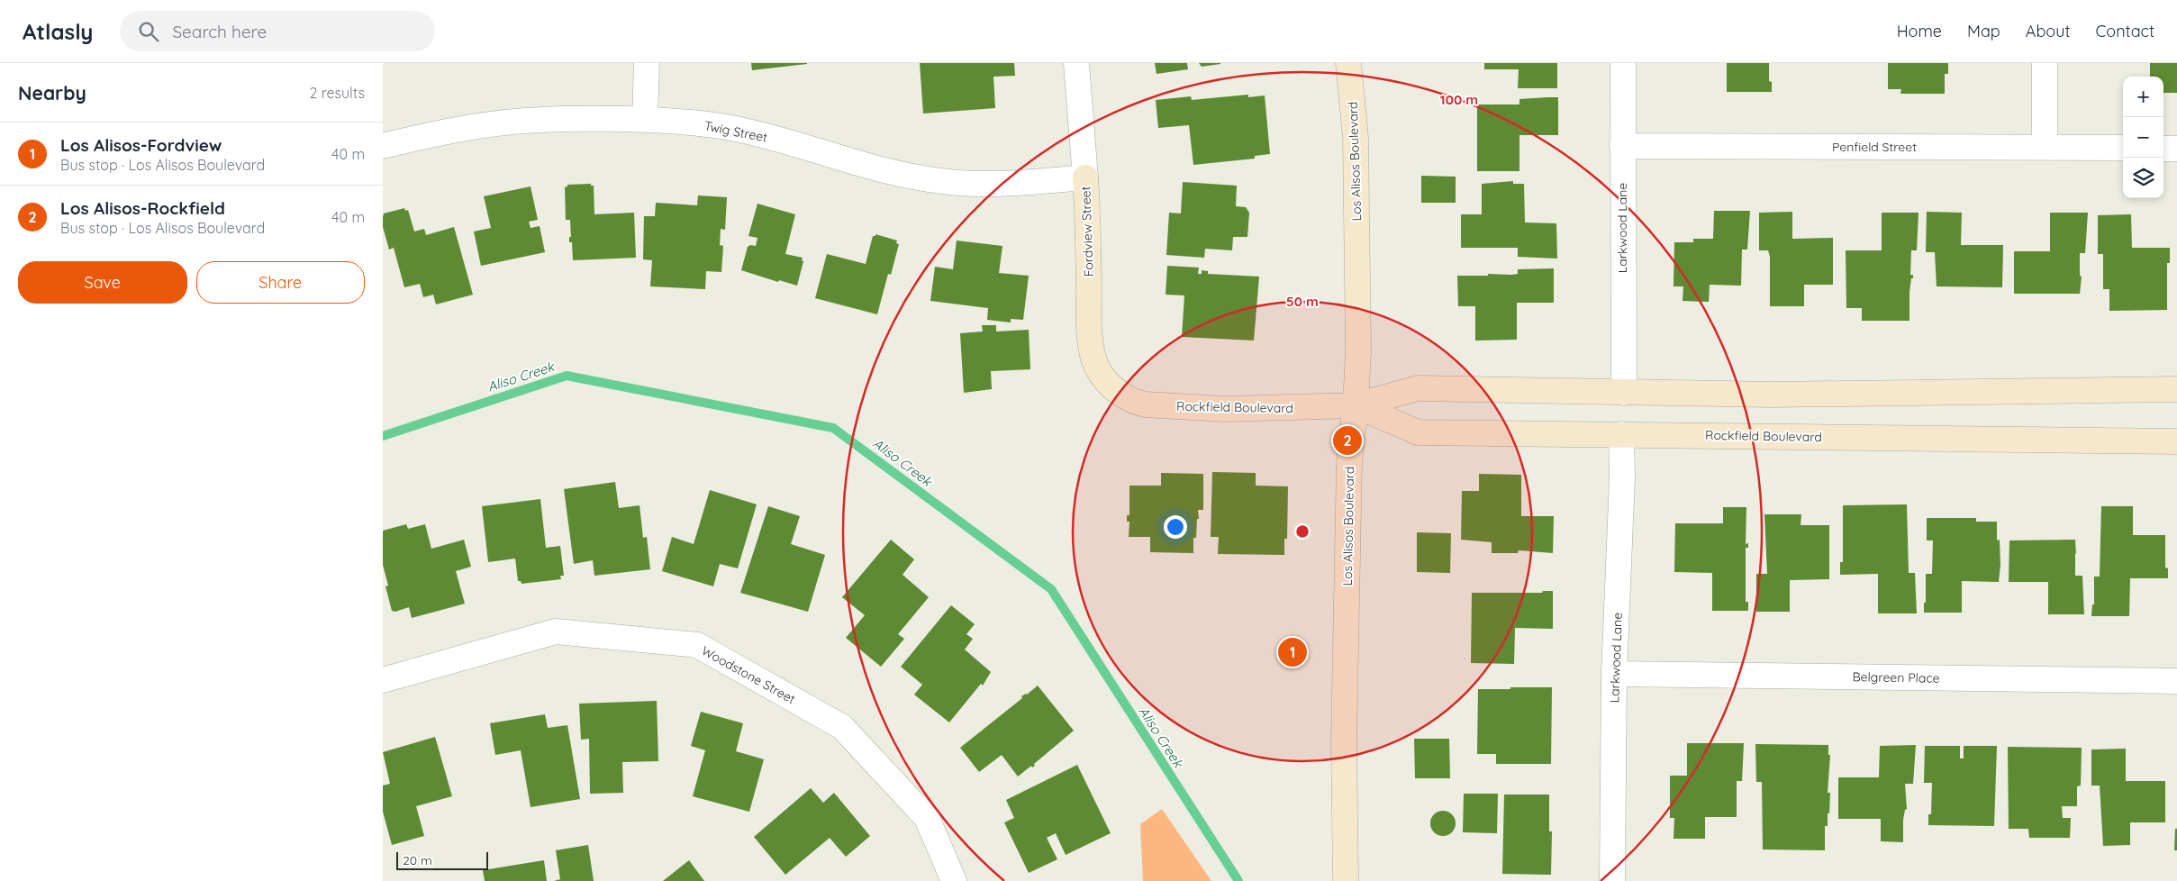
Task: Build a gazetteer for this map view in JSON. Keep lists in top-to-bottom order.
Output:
{
  "streets": {
    "main road": ["Los Alisos Boulevard", "Fordview Street", "Rockfield Boulevard"],
    "street": [
      "Twig Street",
      "Penfield Street",
      "Larkwood Lane",
      "Woodstone Street",
      "Belgreen Place"
    ]
  },
  "crossings": [
    ["Twig Street", "Fordview Street"],
    ["Penfield Street", "Larkwood Lane"],
    ["Los Alisos Boulevard", "Rockfield Boulevard"],
    ["Larkwood Lane", "Rockfield Boulevard"],
    ["Larkwood Lane", "Belgreen Place"],
    ["Fordview Street", "Rockfield Boulevard"]
  ],
  "water": ["Aliso Creek"],
  "scale_bar": "20 m",
  "page": {
    "header": "Atlasly",
    "search": "Search here",
    "nav": [
      "Home",
      "Map",
      "About",
      "Contact"
    ],
    "heading": ["Nearby", "2 results"],
    "map_buttons": ["+", "−"],
    "list": [
      {
        "mark": "1",
        "name": "Los Alisos-Fordview",
        "note": "Bus stop · Los Alisos Boulevard",
        "value": "40 m"
      },
      {
        "mark": "2",
        "name": "Los Alisos-Rockfield",
        "note": "Bus stop · Los Alisos Boulevard",
        "value": "40 m"
      }
    ],
    "buttons": ["Save", "Share"],
    "pins": ["2", "1"],
    "scale": "20 m"
  },
  "rings": ["100 m", "50 m"]
}
